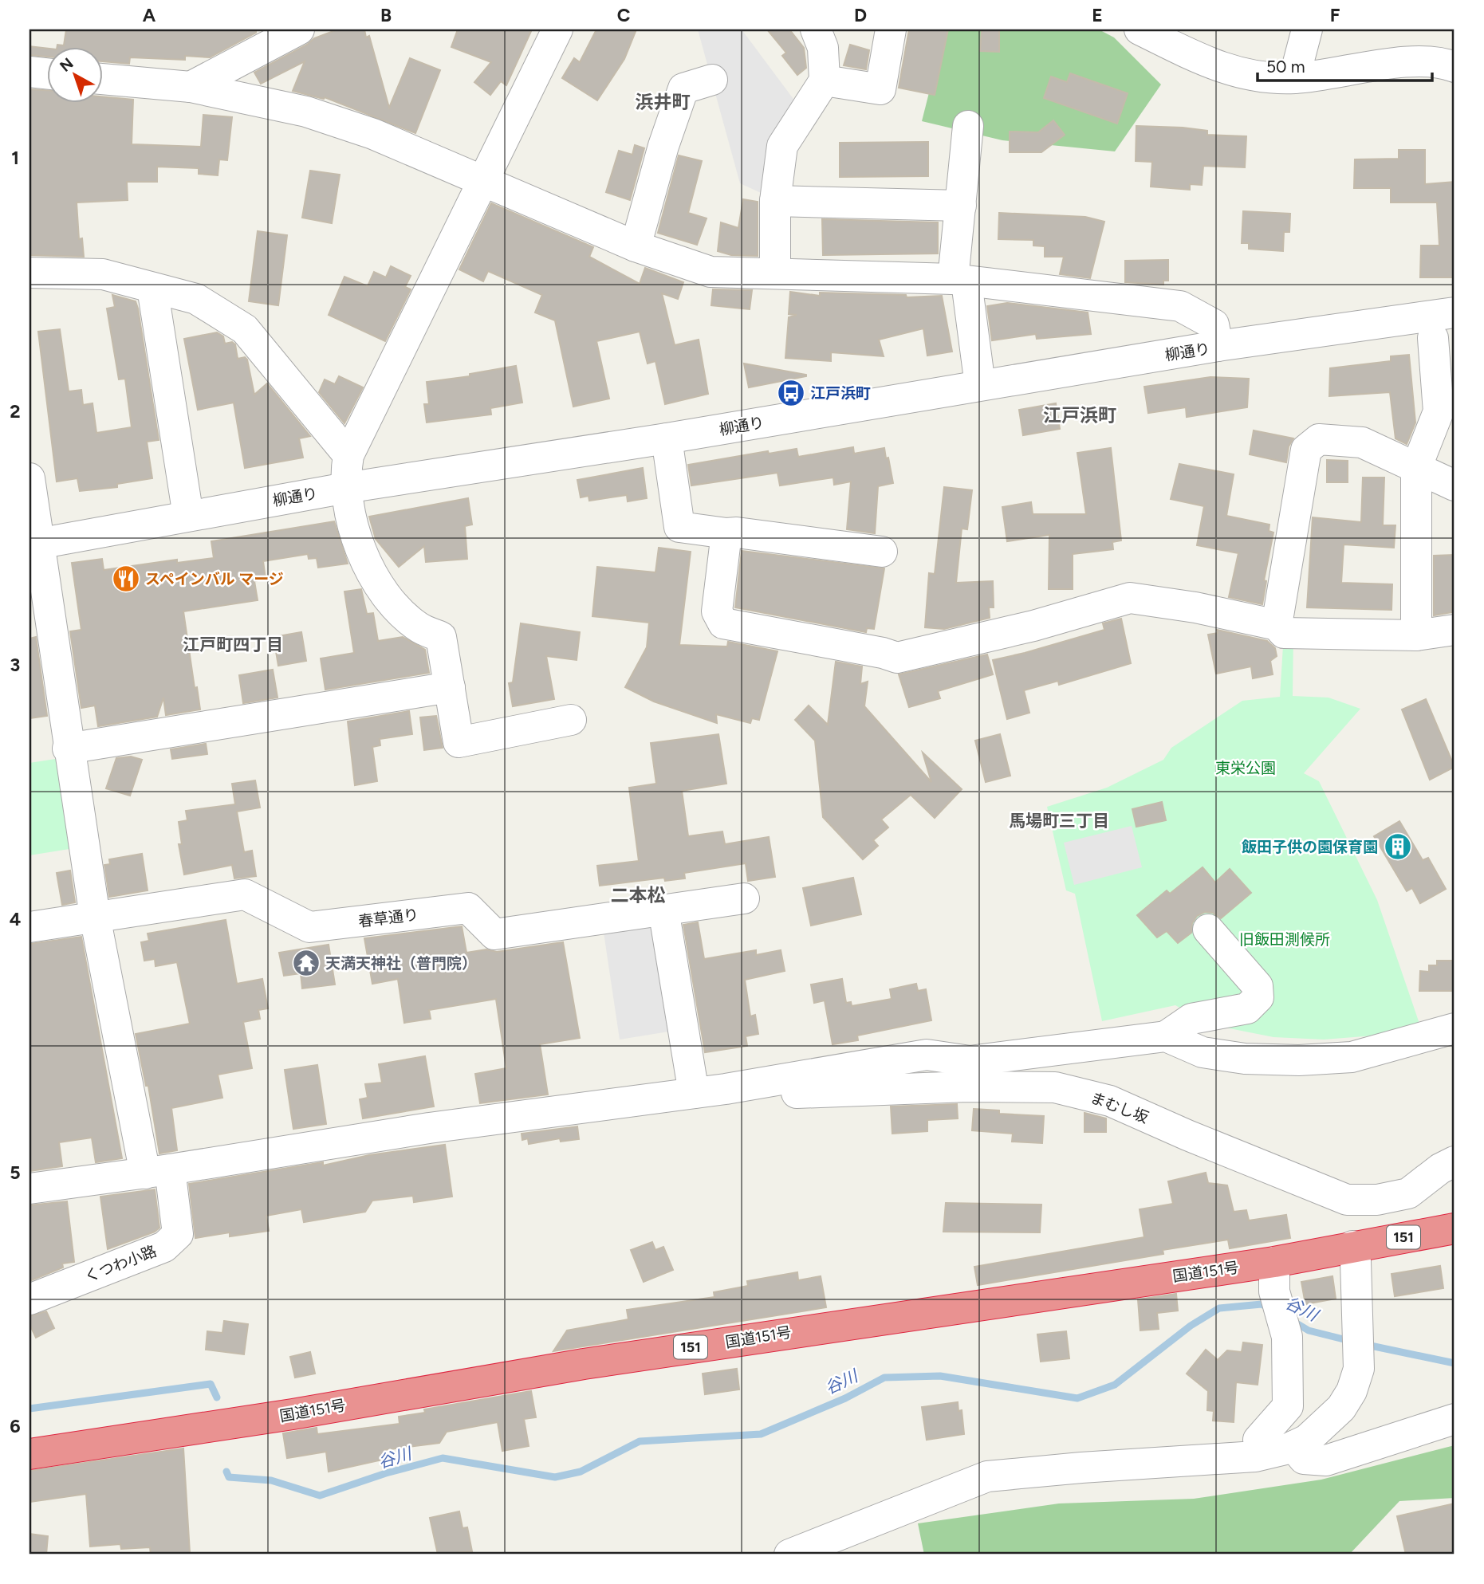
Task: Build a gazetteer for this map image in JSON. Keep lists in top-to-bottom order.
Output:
{
  "streets": {
    "highway": ["151", "国道151号"],
    "street": [
      "柳通り",
      "春草通り",
      "まむし坂",
      "くつわ小路"
    ]
  },
  "districts": [
    "浜井町",
    "江戸浜町",
    "江戸町四丁目",
    "馬場町三丁目",
    "二本松"
  ],
  "water": ["谷川"],
  "parks": ["東栄公園", "旧飯田測候所"],
  "places": {
    "bus stop": ["江戸浜町"],
    "restaurant": ["スペインバル マージ"],
    "building": ["飯田子供の園保育園"],
    "temple": ["天満天神社（普門院）"]
  },
  "scale_bar": "50 m",
  "north": "top left",
  "grid": {
    "columns": [
      "A",
      "B",
      "C",
      "D",
      "E",
      "F"
    ],
    "rows": [
      "1",
      "2",
      "3",
      "4",
      "5",
      "6"
    ]
  }
}
